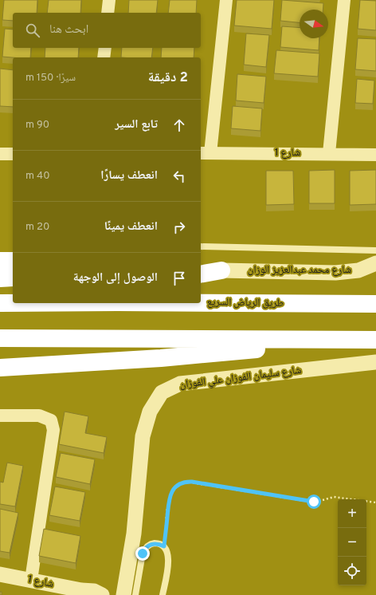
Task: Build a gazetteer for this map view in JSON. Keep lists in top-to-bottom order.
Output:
{
  "streets": {
    "highway": ["طريق الرياض السريع"],
    "street": ["شارع 1", "شارع محمد عبدالعزيز الوزان", "شارع سليمان الفوزان علي الفوزان"]
  },
  "north": "right",
  "page": {
    "search": "ابحث هنا",
    "heading": ["2 دقيقة", "سيرًا · 150 m"],
    "list": [
      ["تابع السير", "90 m"],
      ["انعطف يسارًا", "40 m"],
      ["انعطف يمينًا", "20 m"],
      "الوصول إلى الوجهة"
    ],
    "map_buttons": ["+", "−"]
  }
}
